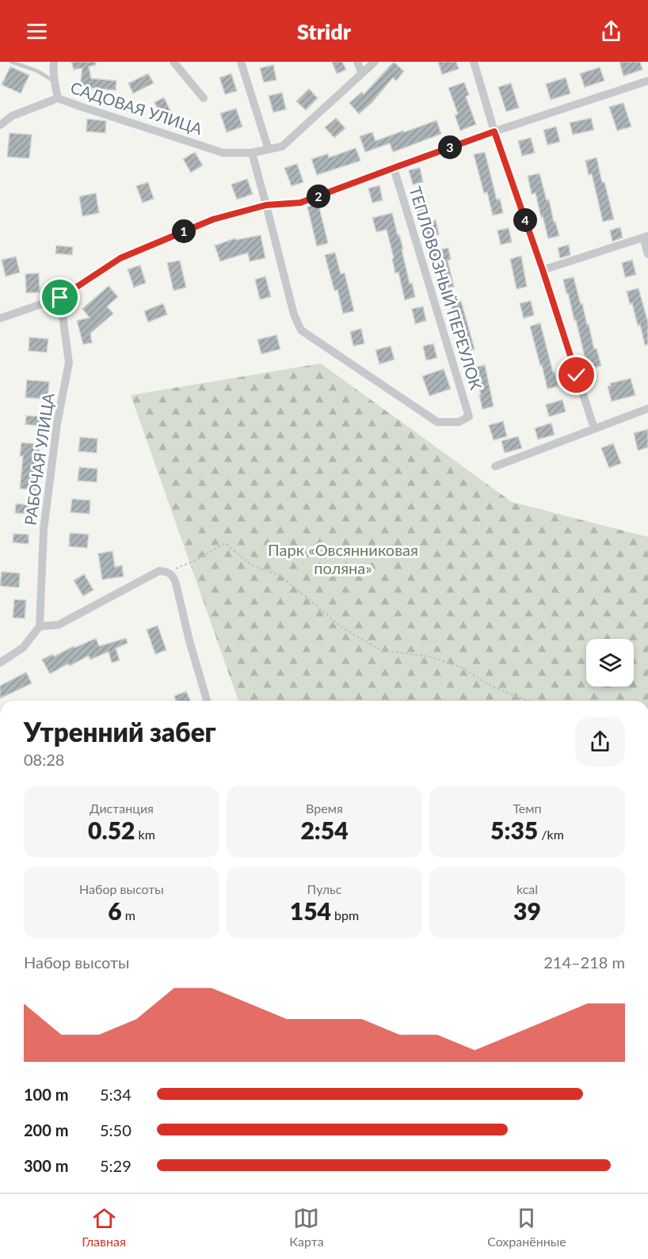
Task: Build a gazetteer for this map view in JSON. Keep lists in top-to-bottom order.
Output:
{
  "streets": {
    "street": ["САДОВАЯ УЛИЦА", "ТЕПЛОВОЗНЫЙ ПЕРЕУЛОК", "РАБОЧАЯ УЛИЦА"]
  },
  "parks": ["Парк «Овсянниковая поляна»"],
  "page": {
    "header": "Stridr",
    "pins": [
      "3",
      "2",
      "4",
      "1"
    ],
    "heading": ["Утренний забег", "08:28"],
    "stats": [
      ["Дистанция", "0.52 km"],
      ["Время", "2:54"],
      ["Темп", "5:35 /km"],
      ["Набор высоты", "6 m"],
      ["Пульс", "154 bpm"],
      ["kcal", "39"]
    ],
    "chart": ["Набор высоты", "214–218 m"],
    "list": [
      {
        "name": "100 m",
        "note": "5:34"
      },
      {
        "name": "200 m",
        "note": "5:50"
      },
      {
        "name": "300 m",
        "note": "5:29"
      }
    ],
    "tabs": ["Главная", "Карта", "Сохранённые"]
  }
}
